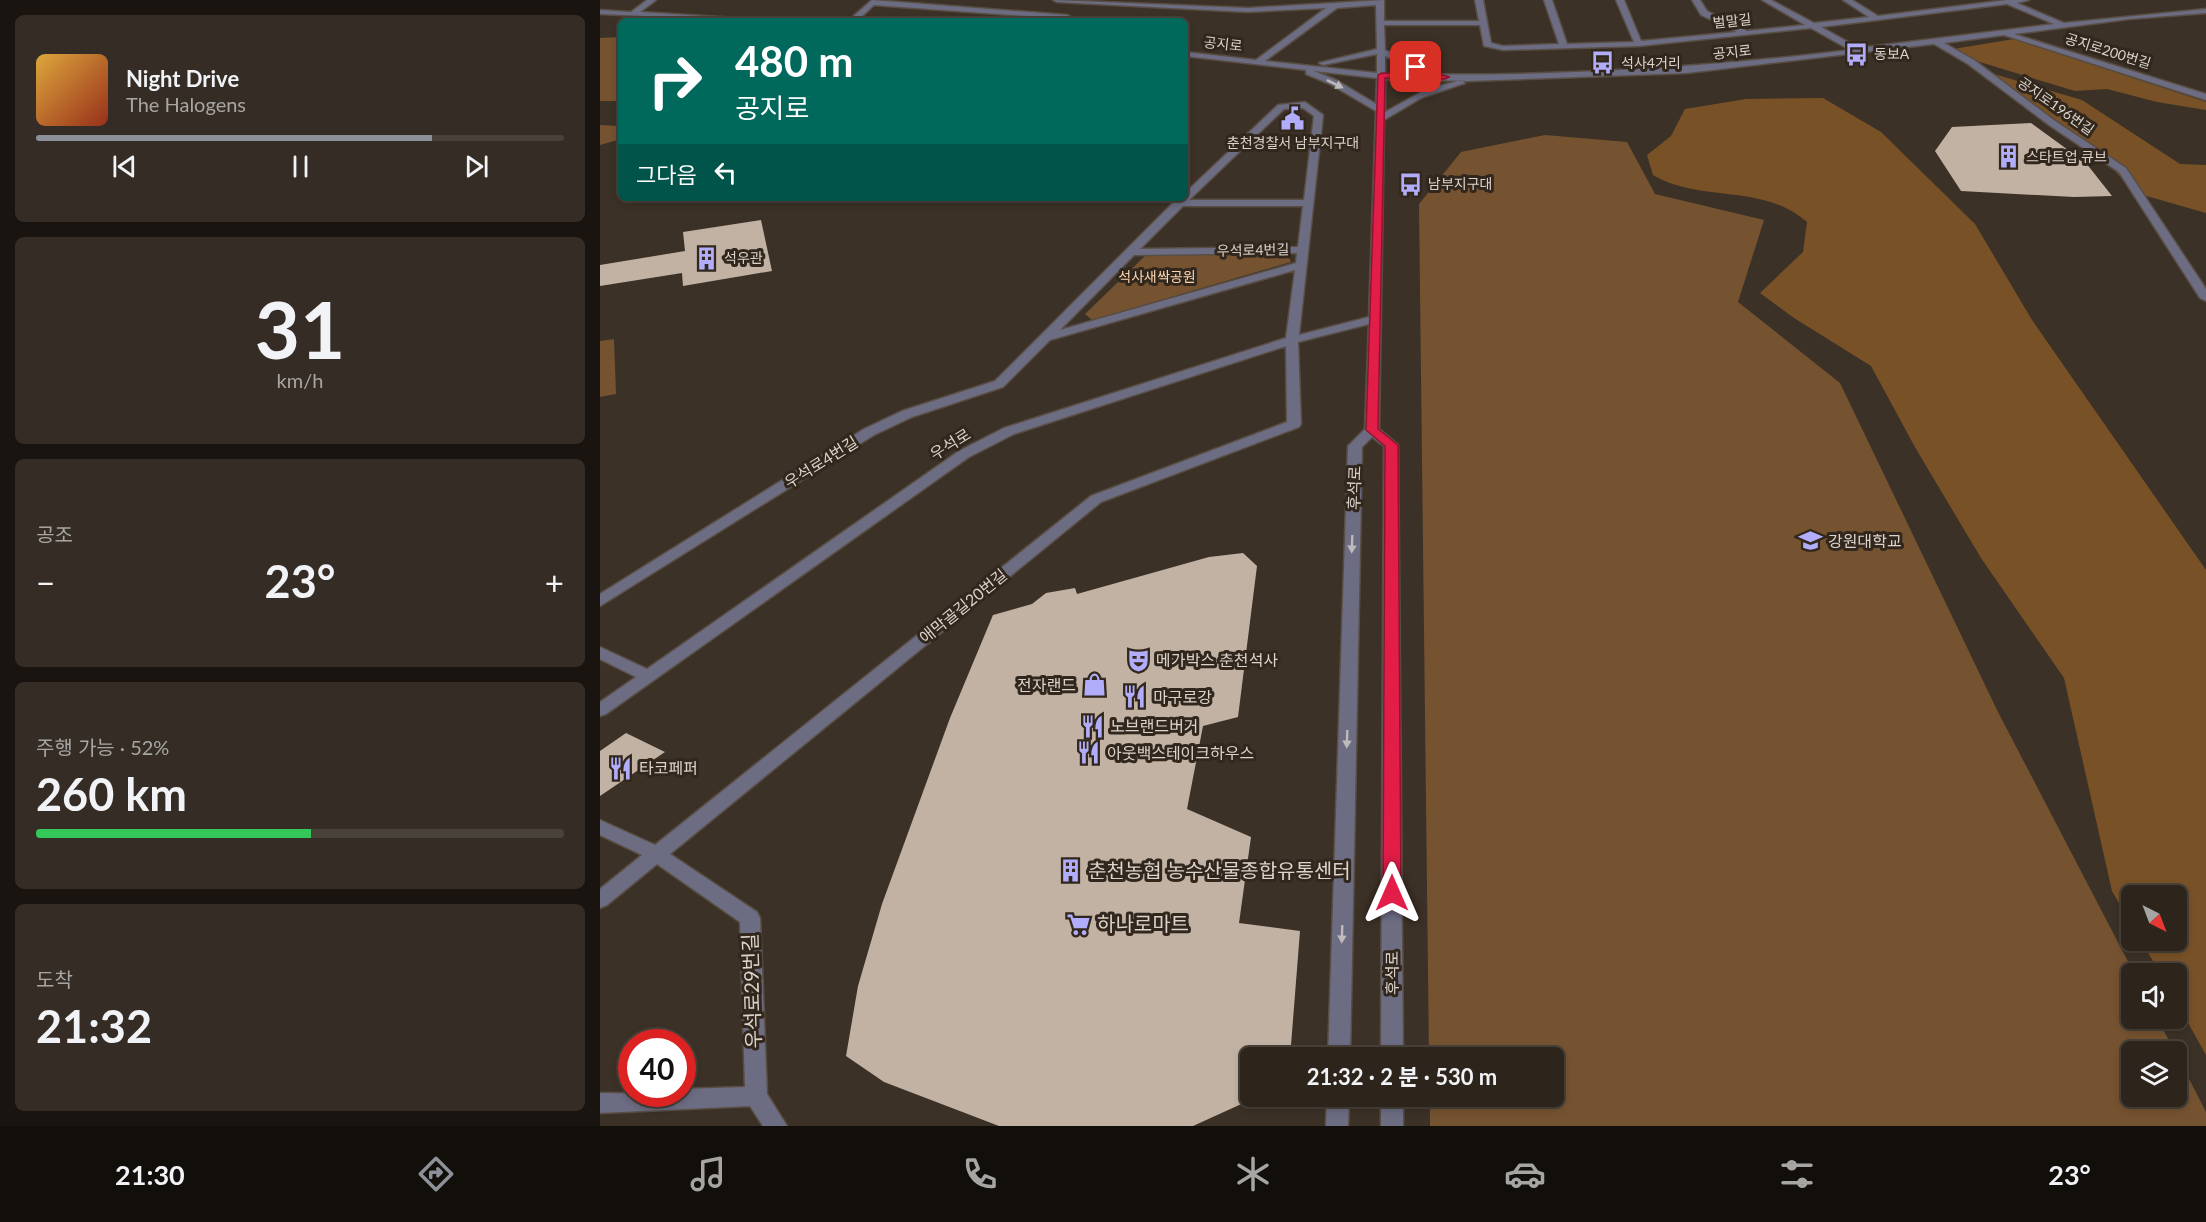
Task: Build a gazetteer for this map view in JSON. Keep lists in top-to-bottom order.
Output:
{
  "streets": {
    "street": [
      "벌말길",
      "공지로",
      "공지로200번길",
      "공지로196번길",
      "우석로4번길",
      "우석로",
      "후석로",
      "애막골길20번길",
      "우석로29번길"
    ]
  },
  "crossings": [
    ["공지로", "공지로200번길"],
    ["공지로", "공지로196번길"],
    ["우석로4번길", "우석로"],
    ["우석로4번길", "애막골길20번길"],
    ["우석로", "애막골길20번길"],
    ["애막골길20번길", "우석로29번길"]
  ],
  "parks": ["석사새싹공원"],
  "places": {
    "bus stop": ["동보A", "석사4거리", "남부지구대"],
    "public building": ["춘천경찰서 남부지구대"],
    "building": ["스타트업 큐브", "석우관", "춘천농협 농수산물종합유통센터"],
    "school or university": ["강원대학교"],
    "theatre": ["메가박스 춘천석사"],
    "shop": ["전자랜드"],
    "restaurant": [
      "마구로강",
      "노브랜드버거",
      "아웃백스테이크하우스",
      "타코페퍼"
    ],
    "supermarket": ["하나로마트"]
  },
  "north": "bottom right",
  "page": {
    "turn": ["480 m", "공지로"],
    "song": ["Night Drive", "The Halogens"],
    "then": "그다음",
    "tile": [
      ["31", "km/h"],
      "공조",
      ["주행 가능 · 52%", "260 km"],
      ["도착", "21:32"]
    ],
    "heat": ["−", "23°", "+"],
    "limit": "40",
    "trip": "21:32 · 2 분 · 530 m",
    "tabs": ["21:30", "23°"]
  }
}
